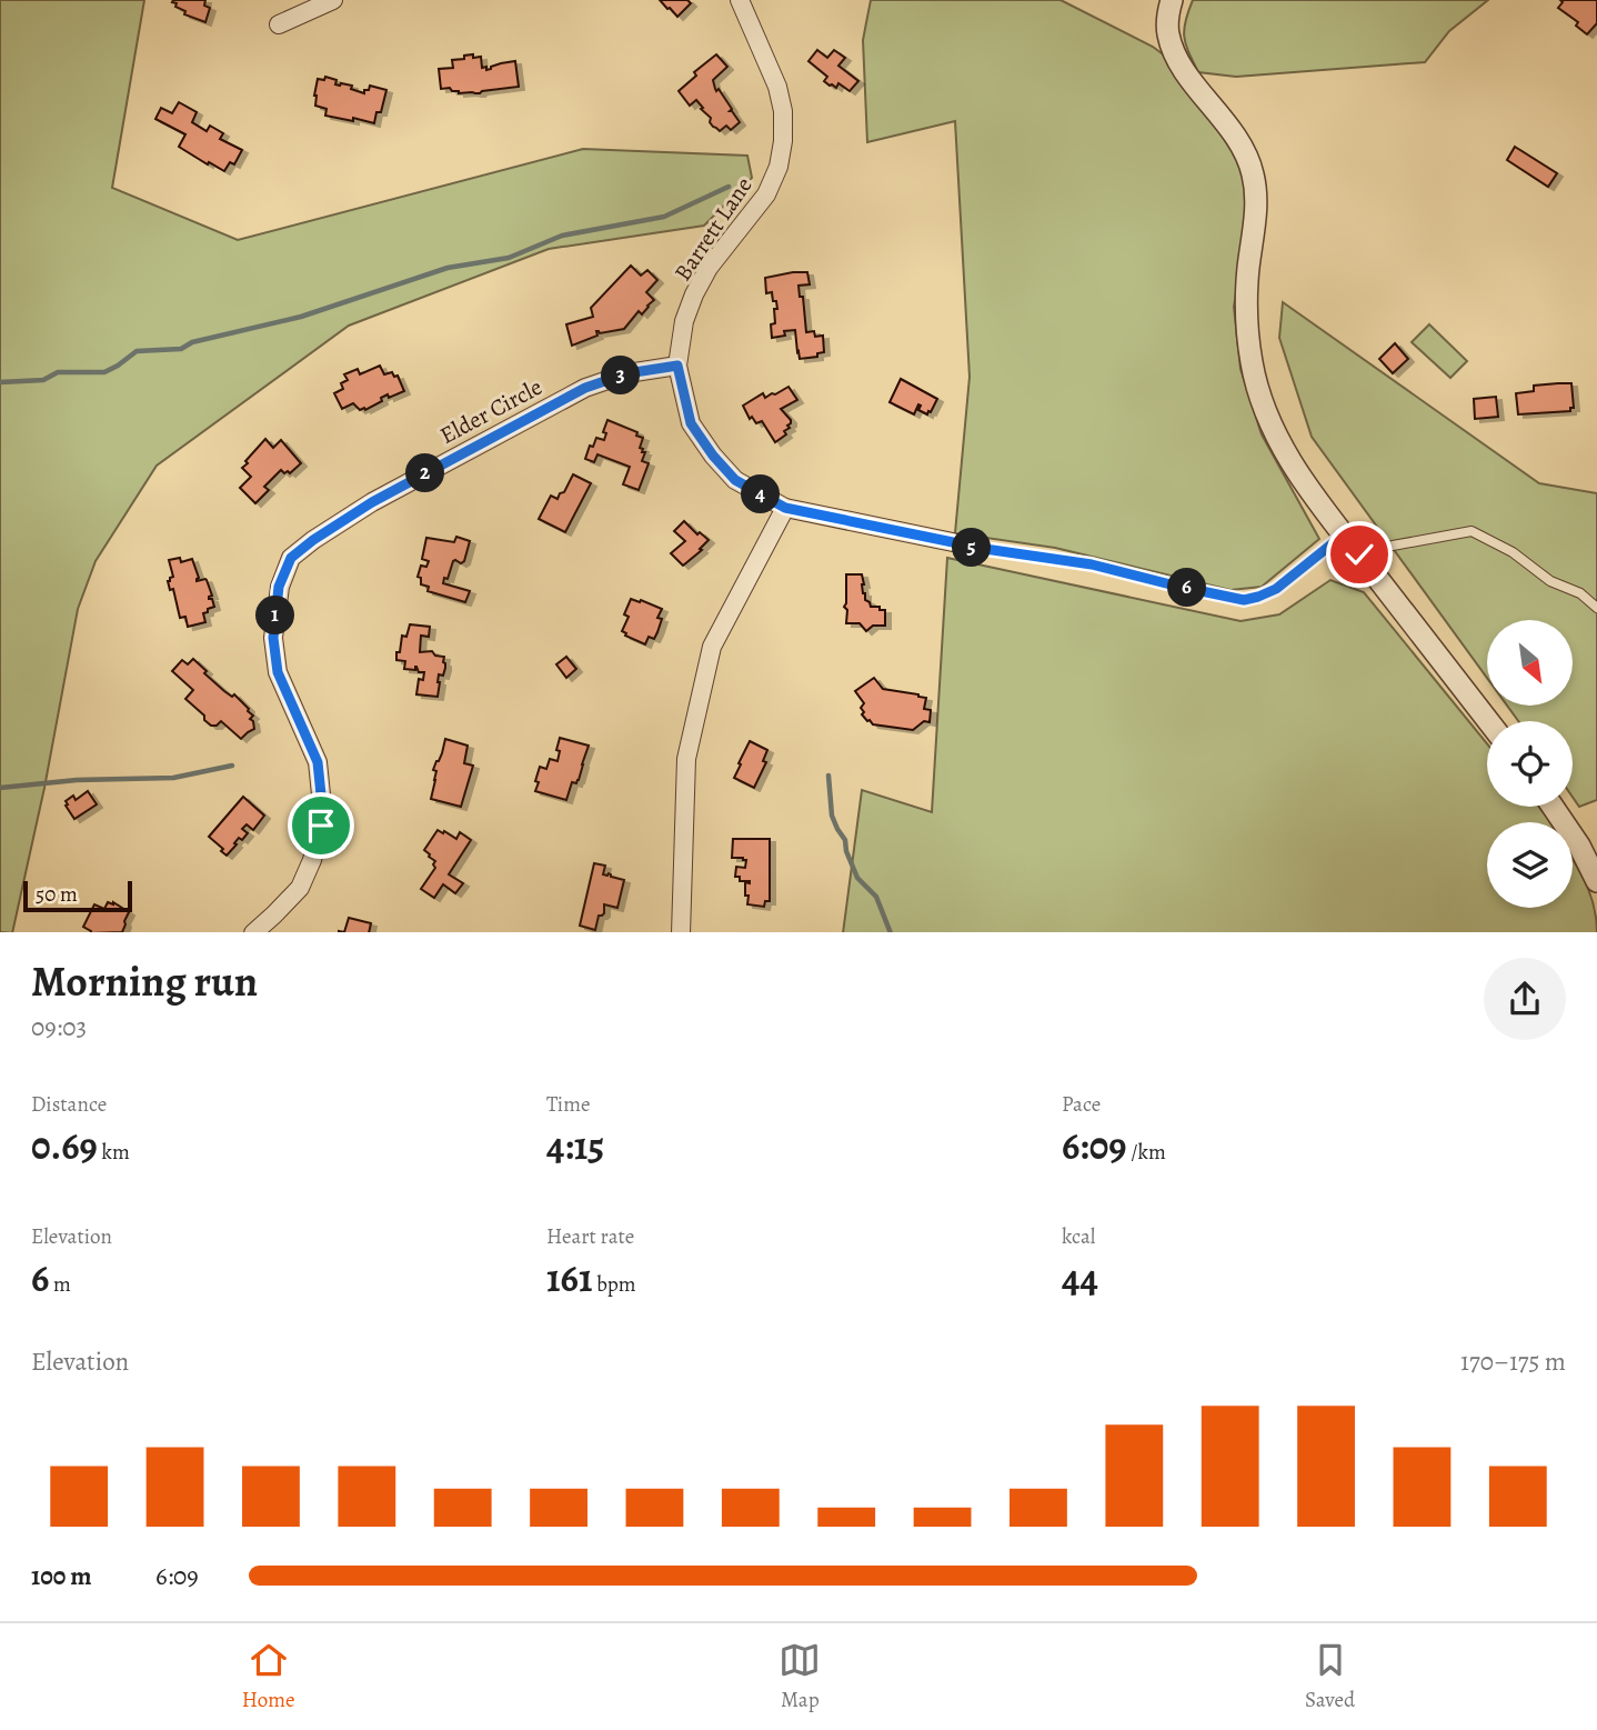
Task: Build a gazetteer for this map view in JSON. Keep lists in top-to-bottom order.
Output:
{
  "streets": {
    "street": ["Barrett Lane", "Elder Circle"]
  },
  "crossings": [
    ["Barrett Lane", "Elder Circle"]
  ],
  "scale_bar": "50 m",
  "north": "bottom right",
  "page": {
    "pins": [
      "3",
      "2",
      "4",
      "5",
      "6",
      "1"
    ],
    "scale": "50 m",
    "heading": ["Morning run", "09:03"],
    "stats": [
      ["Distance", "0.69 km"],
      ["Time", "4:15"],
      ["Pace", "6:09 /km"],
      ["Elevation", "6 m"],
      ["Heart rate", "161 bpm"],
      ["kcal", "44"]
    ],
    "chart": ["Elevation", "170–175 m"],
    "list": [
      {
        "name": "100 m",
        "note": "6:09"
      }
    ],
    "tabs": ["Home", "Map", "Saved"]
  }
}
